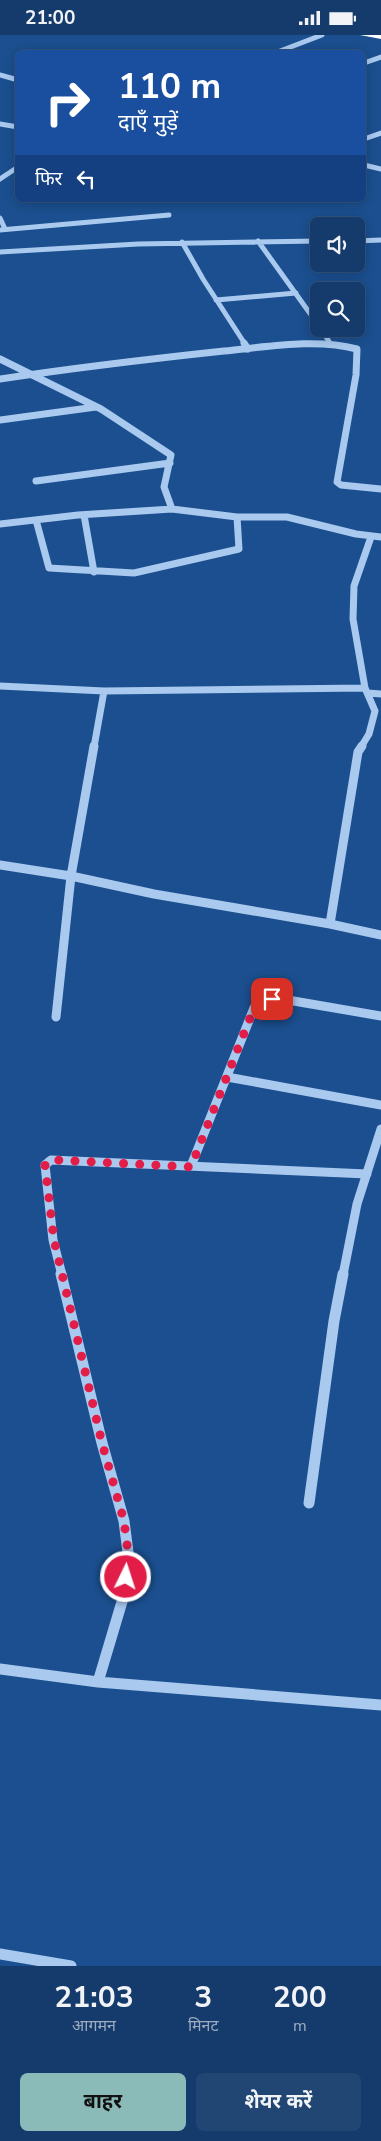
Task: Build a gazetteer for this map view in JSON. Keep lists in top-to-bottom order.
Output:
{
  "page": {
    "status": "21:00",
    "turn": ["110 m", "दाएँ मुड़ें"],
    "then": "फिर",
    "eta": [
      "21:03",
      "आगमन",
      "3",
      "मिनट",
      "200",
      "m"
    ],
    "buttons": ["बाहर", "शेयर करें"]
  }
}
